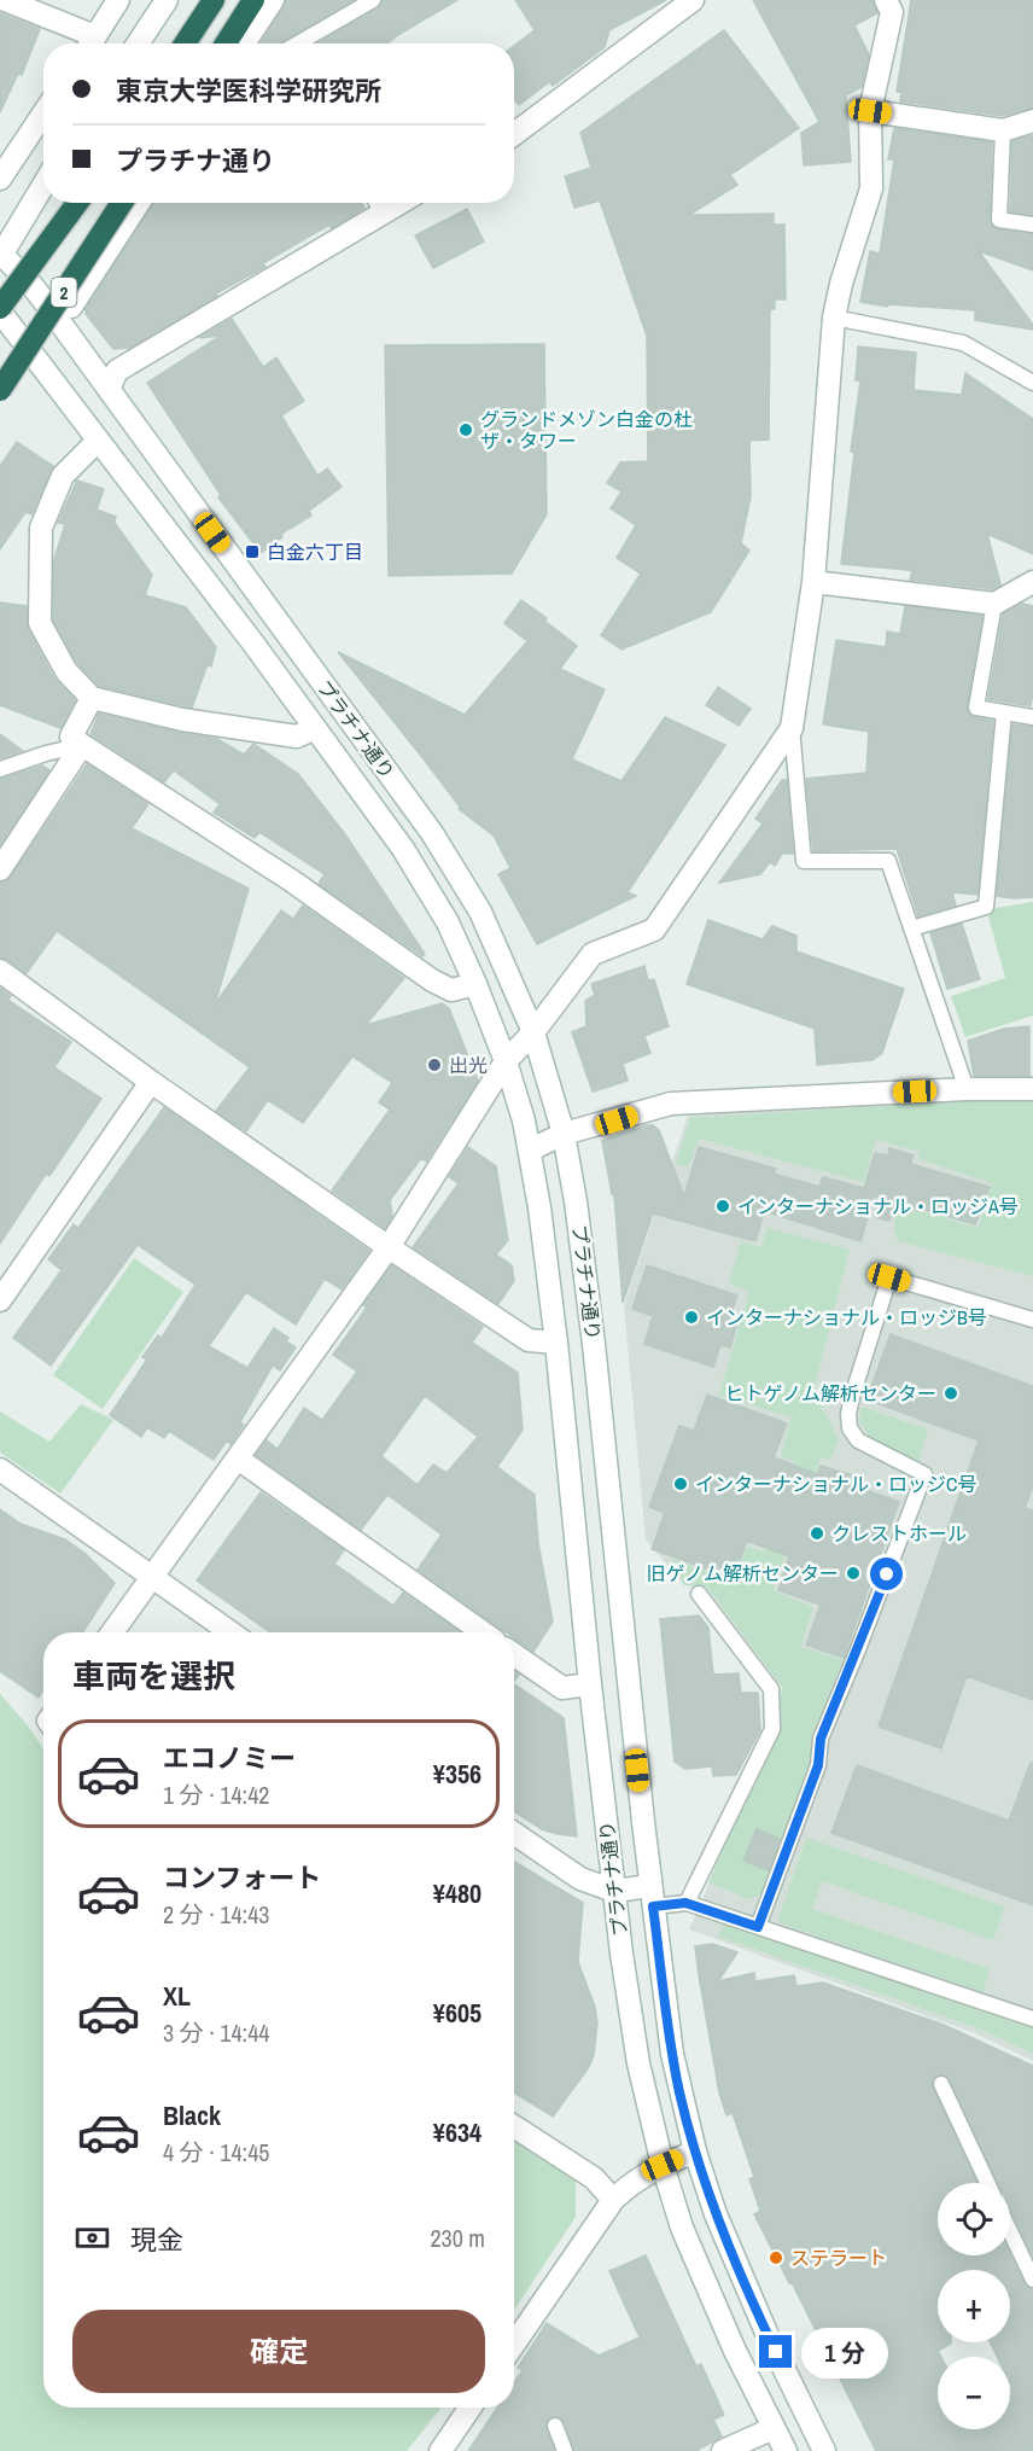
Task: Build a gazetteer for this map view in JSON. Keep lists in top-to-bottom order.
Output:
{
  "streets": {
    "highway": ["2"],
    "street": ["プラチナ通り"]
  },
  "crossings": [
    ["2", "プラチナ通り"]
  ],
  "places": {
    "other": [
      "グランドメゾン白金の杜 ザ・タワー",
      "出光",
      "インターナショナル・ロッジA号",
      "インターナショナル・ロッジB号",
      "ヒトゲノム解析センター",
      "インターナショナル・ロッジC号",
      "クレストホール",
      "旧ゲノム解析センター",
      "ステラート"
    ],
    "transit": ["白金六丁目"]
  },
  "page": {
    "banner": ["東京大学医科学研究所", "プラチナ通り"],
    "heading": "車両を選択",
    "list": [
      {
        "name": "エコノミー",
        "note": "1 分 · 14:42",
        "value": "¥356"
      },
      {
        "name": "コンフォート",
        "note": "2 分 · 14:43",
        "value": "¥480"
      },
      {
        "name": "XL",
        "note": "3 分 · 14:44",
        "value": "¥605"
      },
      {
        "name": "Black",
        "note": "4 分 · 14:45",
        "value": "¥634"
      }
    ],
    "map_buttons": ["+", "−"],
    "pay": ["現金", "230 m"],
    "buttons": "確定",
    "bubble": "1 分"
  }
}
